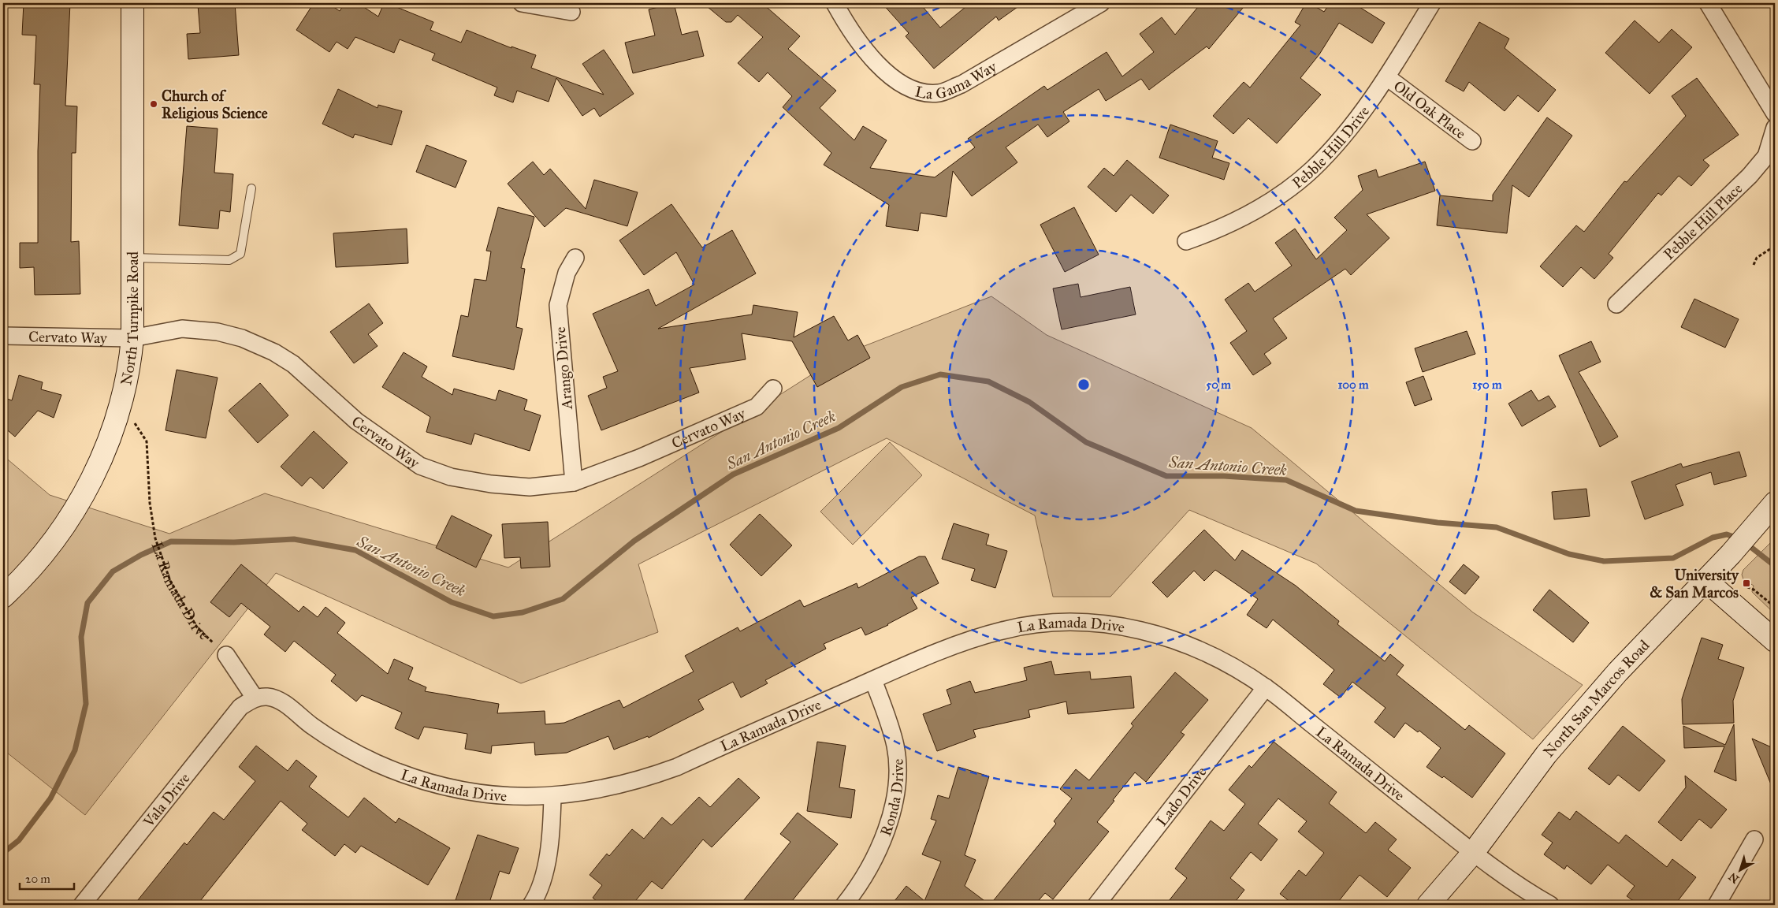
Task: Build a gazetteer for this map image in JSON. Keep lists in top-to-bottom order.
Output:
{
  "streets": {
    "main road": ["North Turnpike Road", "North San Marcos Road"],
    "street": [
      "La Gama Way",
      "Old Oak Place",
      "Pebble Hill Drive",
      "Pebble Hill Place",
      "Cervato Way",
      "Arango Drive",
      "La Ramada Drive",
      "Ronda Drive",
      "Lado Drive",
      "Vala Drive"
    ]
  },
  "crossings": [
    ["Old Oak Place", "Pebble Hill Drive"],
    ["North Turnpike Road", "Cervato Way"],
    ["North Turnpike Road", "La Ramada Drive"],
    ["Cervato Way", "Arango Drive"],
    ["La Ramada Drive", "North San Marcos Road"],
    ["La Ramada Drive", "Ronda Drive"],
    ["La Ramada Drive", "Lado Drive"],
    ["La Ramada Drive", "Vala Drive"]
  ],
  "water": ["San Antonio Creek"],
  "places": {
    "other": ["Church of Religious Science"],
    "transit": ["University & San Marcos"]
  },
  "scale_bar": "20 m",
  "north": "bottom left",
  "rings": ["50 m", "100 m", "150 m"]
}
